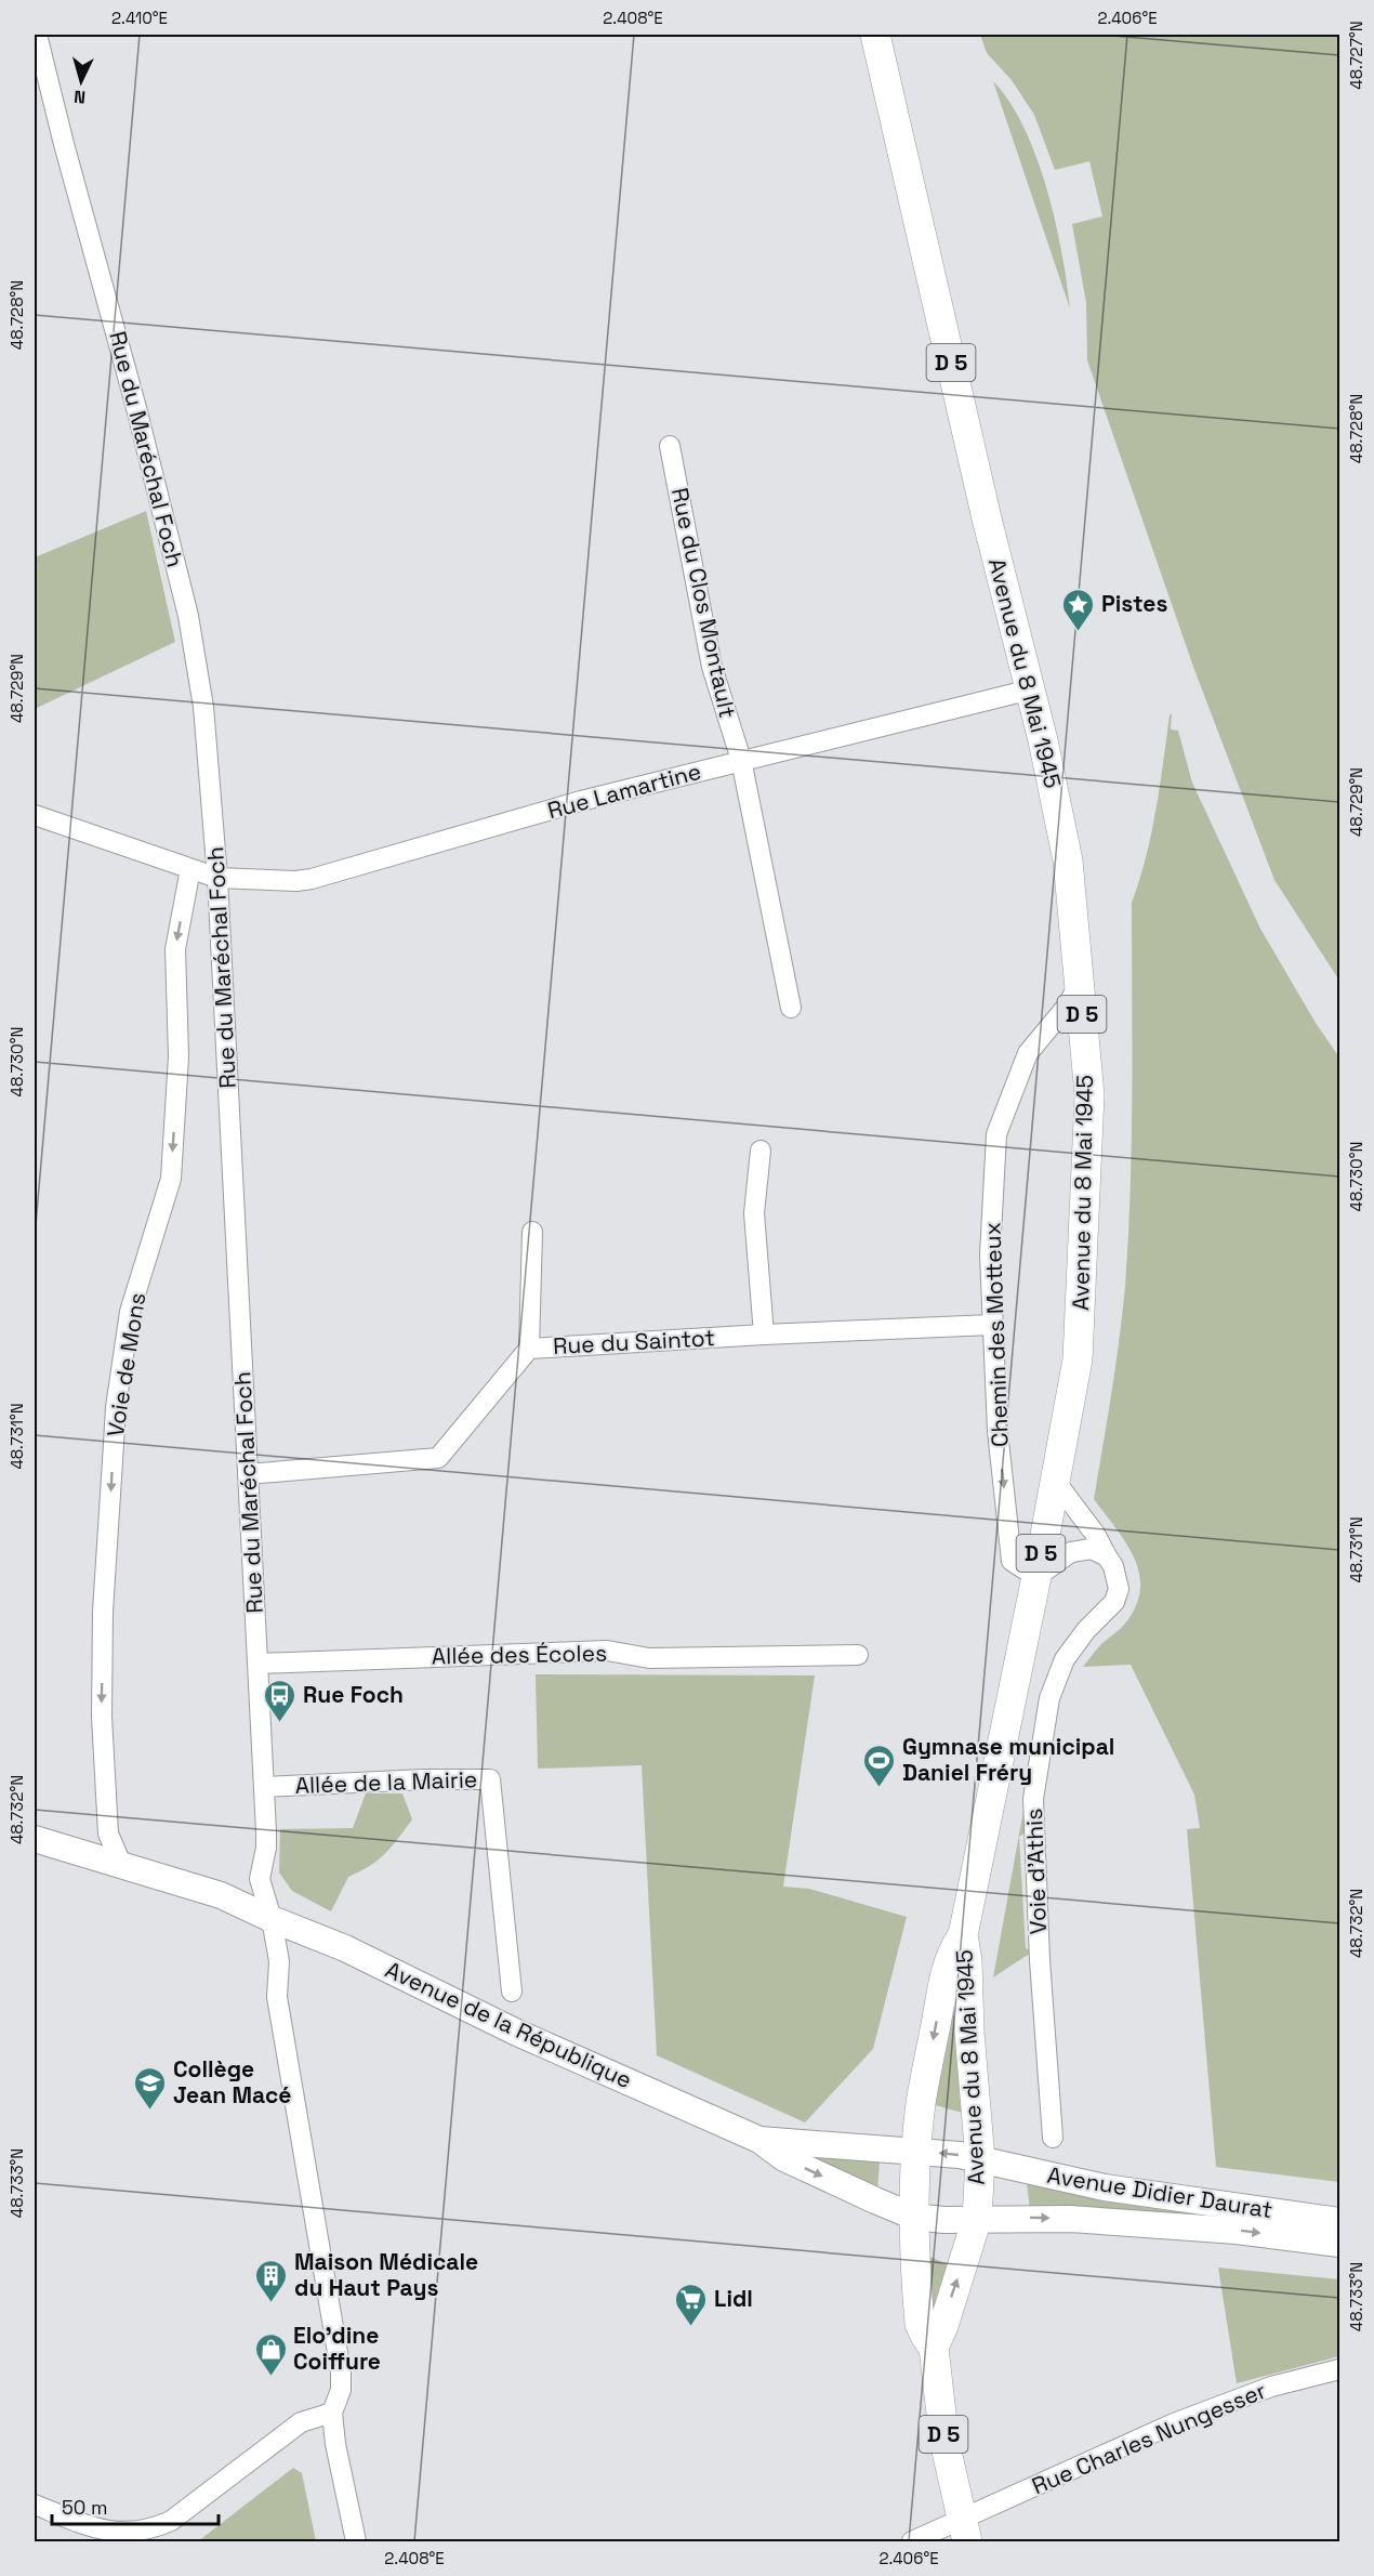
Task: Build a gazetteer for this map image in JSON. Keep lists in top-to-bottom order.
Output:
{
  "streets": {
    "main road": [
      "D 5",
      "Avenue du 8 Mai 1945",
      "Avenue de la République",
      "Avenue Didier Daurat"
    ],
    "street": [
      "Rue du Maréchal Foch",
      "Rue du Clos Montault",
      "Rue Lamartine",
      "Chemin des Motteux",
      "Rue du Saintot",
      "Voie de Mons",
      "Allée des Écoles",
      "Allée de la Mairie",
      "Voie d'Athis",
      "Rue Charles Nungesser"
    ]
  },
  "crossings": [
    ["Rue du Maréchal Foch", "Rue Lamartine"],
    ["Rue du Maréchal Foch", "Rue du Saintot"],
    ["Rue du Maréchal Foch", "Allée des Écoles"],
    ["Rue du Maréchal Foch", "Allée de la Mairie"],
    ["Rue du Maréchal Foch", "Avenue de la République"],
    ["Rue du Clos Montault", "Rue Lamartine"],
    ["Avenue du 8 Mai 1945", "Rue Lamartine"],
    ["Avenue du 8 Mai 1945", "Chemin des Motteux"],
    ["Avenue du 8 Mai 1945", "Avenue de la République"],
    ["Avenue du 8 Mai 1945", "Avenue Didier Daurat"],
    ["Avenue du 8 Mai 1945", "Rue Charles Nungesser"],
    ["Rue Lamartine", "Voie de Mons"],
    ["Chemin des Motteux", "Rue du Saintot"],
    ["Voie de Mons", "Avenue de la République"],
    ["Avenue de la République", "Avenue Didier Daurat"]
  ],
  "one_way": ["Chemin des Motteux", "Voie de Mons"],
  "places": {
    "place": ["Pistes"],
    "bus stop": ["Rue Foch"],
    "sports": ["Gymnase municipal Daniel Fréry"],
    "school or university": ["Collège Jean Macé"],
    "building": ["Maison Médicale du Haut Pays"],
    "supermarket": ["Lidl"],
    "shop": ["Elo’dine Coiffure"]
  },
  "scale_bar": "50 m",
  "north": "bottom",
  "coordinates": [
    "2.410°E",
    "2.408°E",
    "2.406°E",
    "48.727°N",
    "48.728°N",
    "48.729°N",
    "48.730°N",
    "48.731°N",
    "48.732°N",
    "48.733°N"
  ]
}
